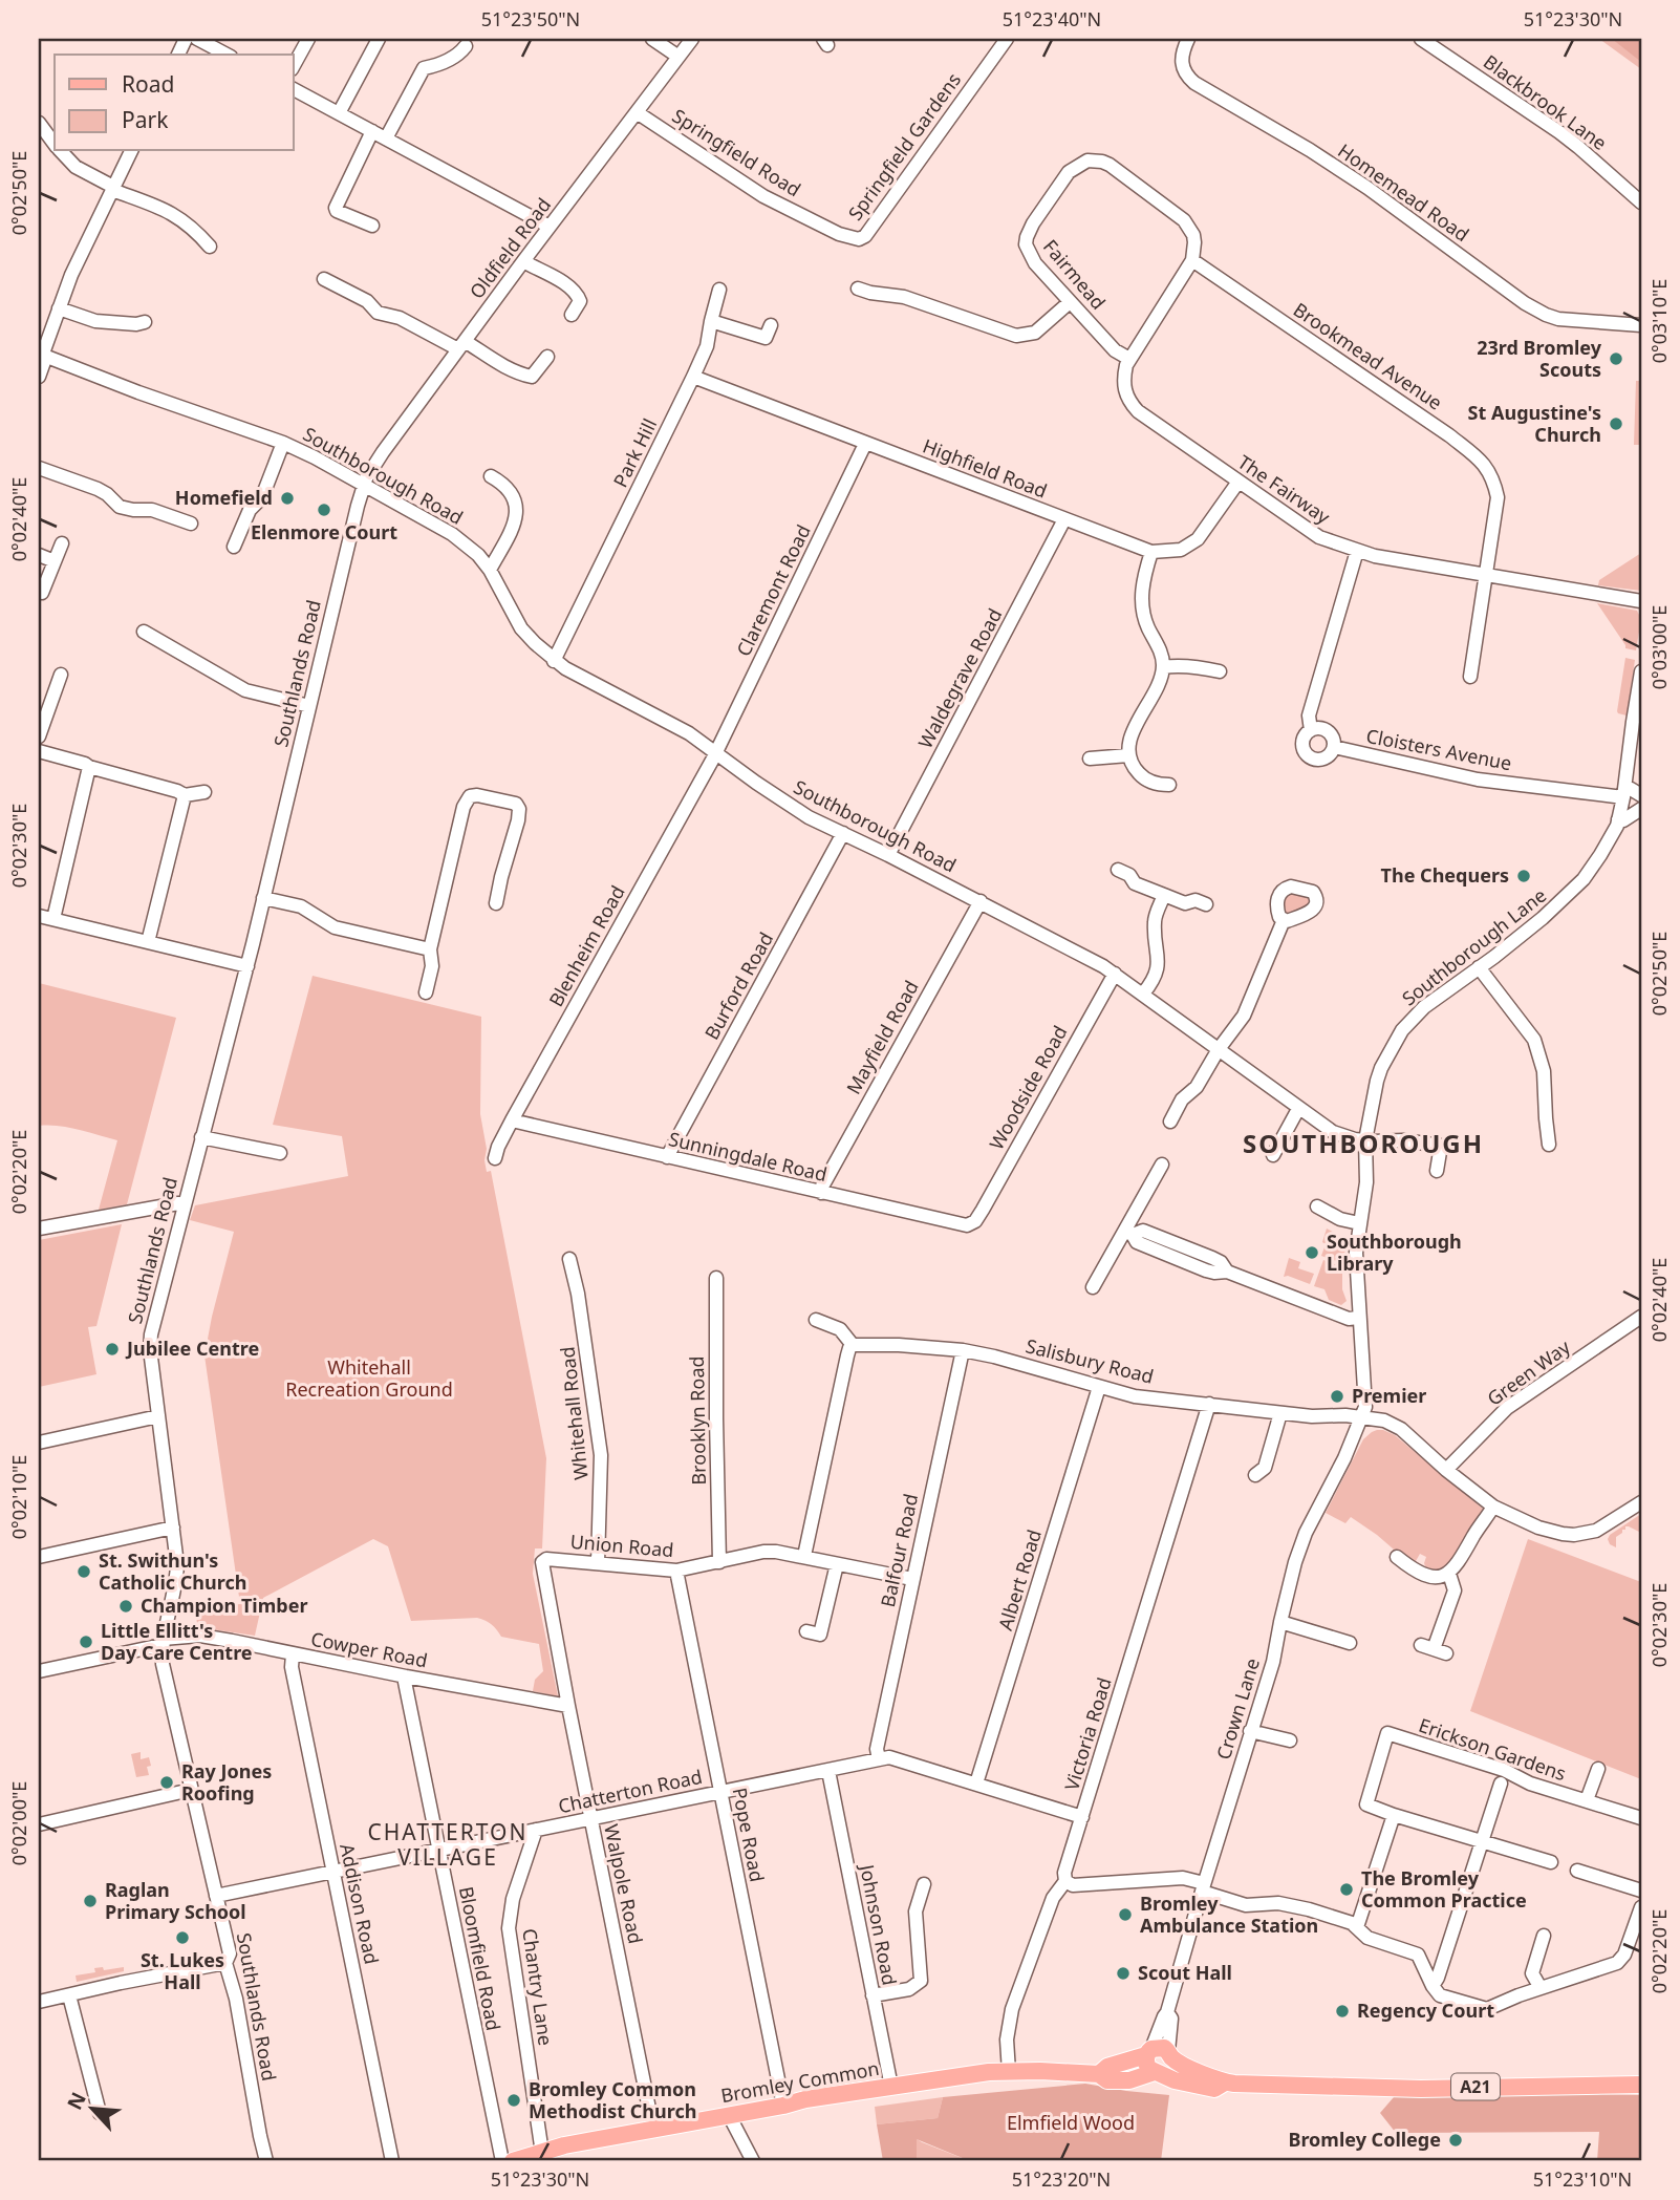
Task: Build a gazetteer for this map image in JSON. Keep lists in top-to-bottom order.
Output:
{
  "streets": {
    "main road": ["Bromley Common", "A21"],
    "street": [
      "Blackbrook Lane",
      "Springfield Gardens",
      "Springfield Road",
      "Homemead Road",
      "Oldfield Road",
      "Fairmead",
      "Brookmead Avenue",
      "Park Hill",
      "Highfield Road",
      "Southborough Road",
      "The Fairway",
      "Claremont Road",
      "Southlands Road",
      "Waldegrave Road",
      "Cloisters Avenue",
      "Blenheim Road",
      "Southborough Lane",
      "Burford Road",
      "Mayfield Road",
      "Woodside Road",
      "Sunningdale Road",
      "Salisbury Road",
      "Green Way",
      "Whitehall Road",
      "Brooklyn Road",
      "Union Road",
      "Balfour Road",
      "Albert Road",
      "Cowper Road",
      "Crown Lane",
      "Victoria Road",
      "Erickson Gardens",
      "Chatterton Road",
      "Pope Road",
      "Walpole Road",
      "Addison Road",
      "Johnson Road",
      "Bloomfield Road",
      "Chantry Lane"
    ]
  },
  "crossings": [
    ["Springfield Gardens", "Springfield Road"],
    ["Springfield Road", "Oldfield Road"],
    ["Oldfield Road", "Southborough Road"],
    ["Oldfield Road", "Southlands Road"],
    ["Fairmead", "Brookmead Avenue"],
    ["Fairmead", "The Fairway"],
    ["Brookmead Avenue", "The Fairway"],
    ["Park Hill", "Highfield Road"],
    ["Park Hill", "Southborough Road"],
    ["Highfield Road", "The Fairway"],
    ["Highfield Road", "Claremont Road"],
    ["Highfield Road", "Waldegrave Road"],
    ["Southborough Road", "Claremont Road"],
    ["Southborough Road", "Southlands Road"],
    ["Southborough Road", "Waldegrave Road"],
    ["Southborough Road", "Blenheim Road"],
    ["Southborough Road", "Southborough Lane"],
    ["Southborough Road", "Burford Road"],
    ["Southborough Road", "Mayfield Road"],
    ["Southborough Road", "Woodside Road"],
    ["The Fairway", "Cloisters Avenue"],
    ["Claremont Road", "Blenheim Road"],
    ["Southlands Road", "Cowper Road"],
    ["Southlands Road", "Chatterton Road"],
    ["Cloisters Avenue", "Southborough Lane"],
    ["Blenheim Road", "Sunningdale Road"],
    ["Southborough Lane", "Salisbury Road"],
    ["Southborough Lane", "Crown Lane"],
    ["Burford Road", "Sunningdale Road"],
    ["Mayfield Road", "Sunningdale Road"],
    ["Woodside Road", "Sunningdale Road"],
    ["Salisbury Road", "Green Way"],
    ["Salisbury Road", "Balfour Road"],
    ["Salisbury Road", "Albert Road"],
    ["Salisbury Road", "Crown Lane"],
    ["Salisbury Road", "Victoria Road"],
    ["Whitehall Road", "Union Road"],
    ["Brooklyn Road", "Union Road"],
    ["Union Road", "Balfour Road"],
    ["Union Road", "Pope Road"],
    ["Union Road", "Walpole Road"],
    ["Balfour Road", "Chatterton Road"],
    ["Cowper Road", "Walpole Road"],
    ["Cowper Road", "Addison Road"],
    ["Cowper Road", "Bloomfield Road"],
    ["Crown Lane", "Bromley Common"],
    ["Crown Lane", "A21"],
    ["Victoria Road", "Bromley Common"],
    ["Chatterton Road", "Pope Road"],
    ["Chatterton Road", "Walpole Road"],
    ["Chatterton Road", "Addison Road"],
    ["Chatterton Road", "Johnson Road"],
    ["Chatterton Road", "Bloomfield Road"],
    ["Chatterton Road", "Chantry Lane"],
    ["Pope Road", "Bromley Common"],
    ["Walpole Road", "Bromley Common"],
    ["Johnson Road", "Bromley Common"],
    ["Chantry Lane", "Bromley Common"],
    ["Bromley Common", "A21"]
  ],
  "districts": ["SOUTHBOROUGH", "CHATTERTON VILLAGE"],
  "parks": ["Whitehall Recreation Ground", "Elmfield Wood"],
  "places": [
    "23rd Bromley Scouts",
    "St Augustine's Church",
    "Homefield",
    "Elenmore Court",
    "The Chequers",
    "Southborough Library",
    "Jubilee Centre",
    "Premier",
    "St. Swithun's Catholic Church",
    "Champion Timber",
    "Little Ellitt's Day Care Centre",
    "Ray Jones Roofing",
    "The Bromley Common Practice",
    "Raglan Primary School",
    "Bromley Ambulance Station",
    "St. Lukes Hall",
    "Scout Hall",
    "Regency Court",
    "Bromley Common Methodist Church",
    "Bromley College"
  ],
  "legend": ["Road", "Park"],
  "north": "top left",
  "coordinates": [
    "51°23'50\"N",
    "51°23'40\"N",
    "51°23'30\"N",
    "0°02'50\"E",
    "0°03'10\"E",
    "0°02'40\"E",
    "0°03'00\"E",
    "0°02'30\"E",
    "0°02'20\"E",
    "0°02'10\"E",
    "0°02'00\"E",
    "51°23'20\"N",
    "51°23'10\"N"
  ]
}
